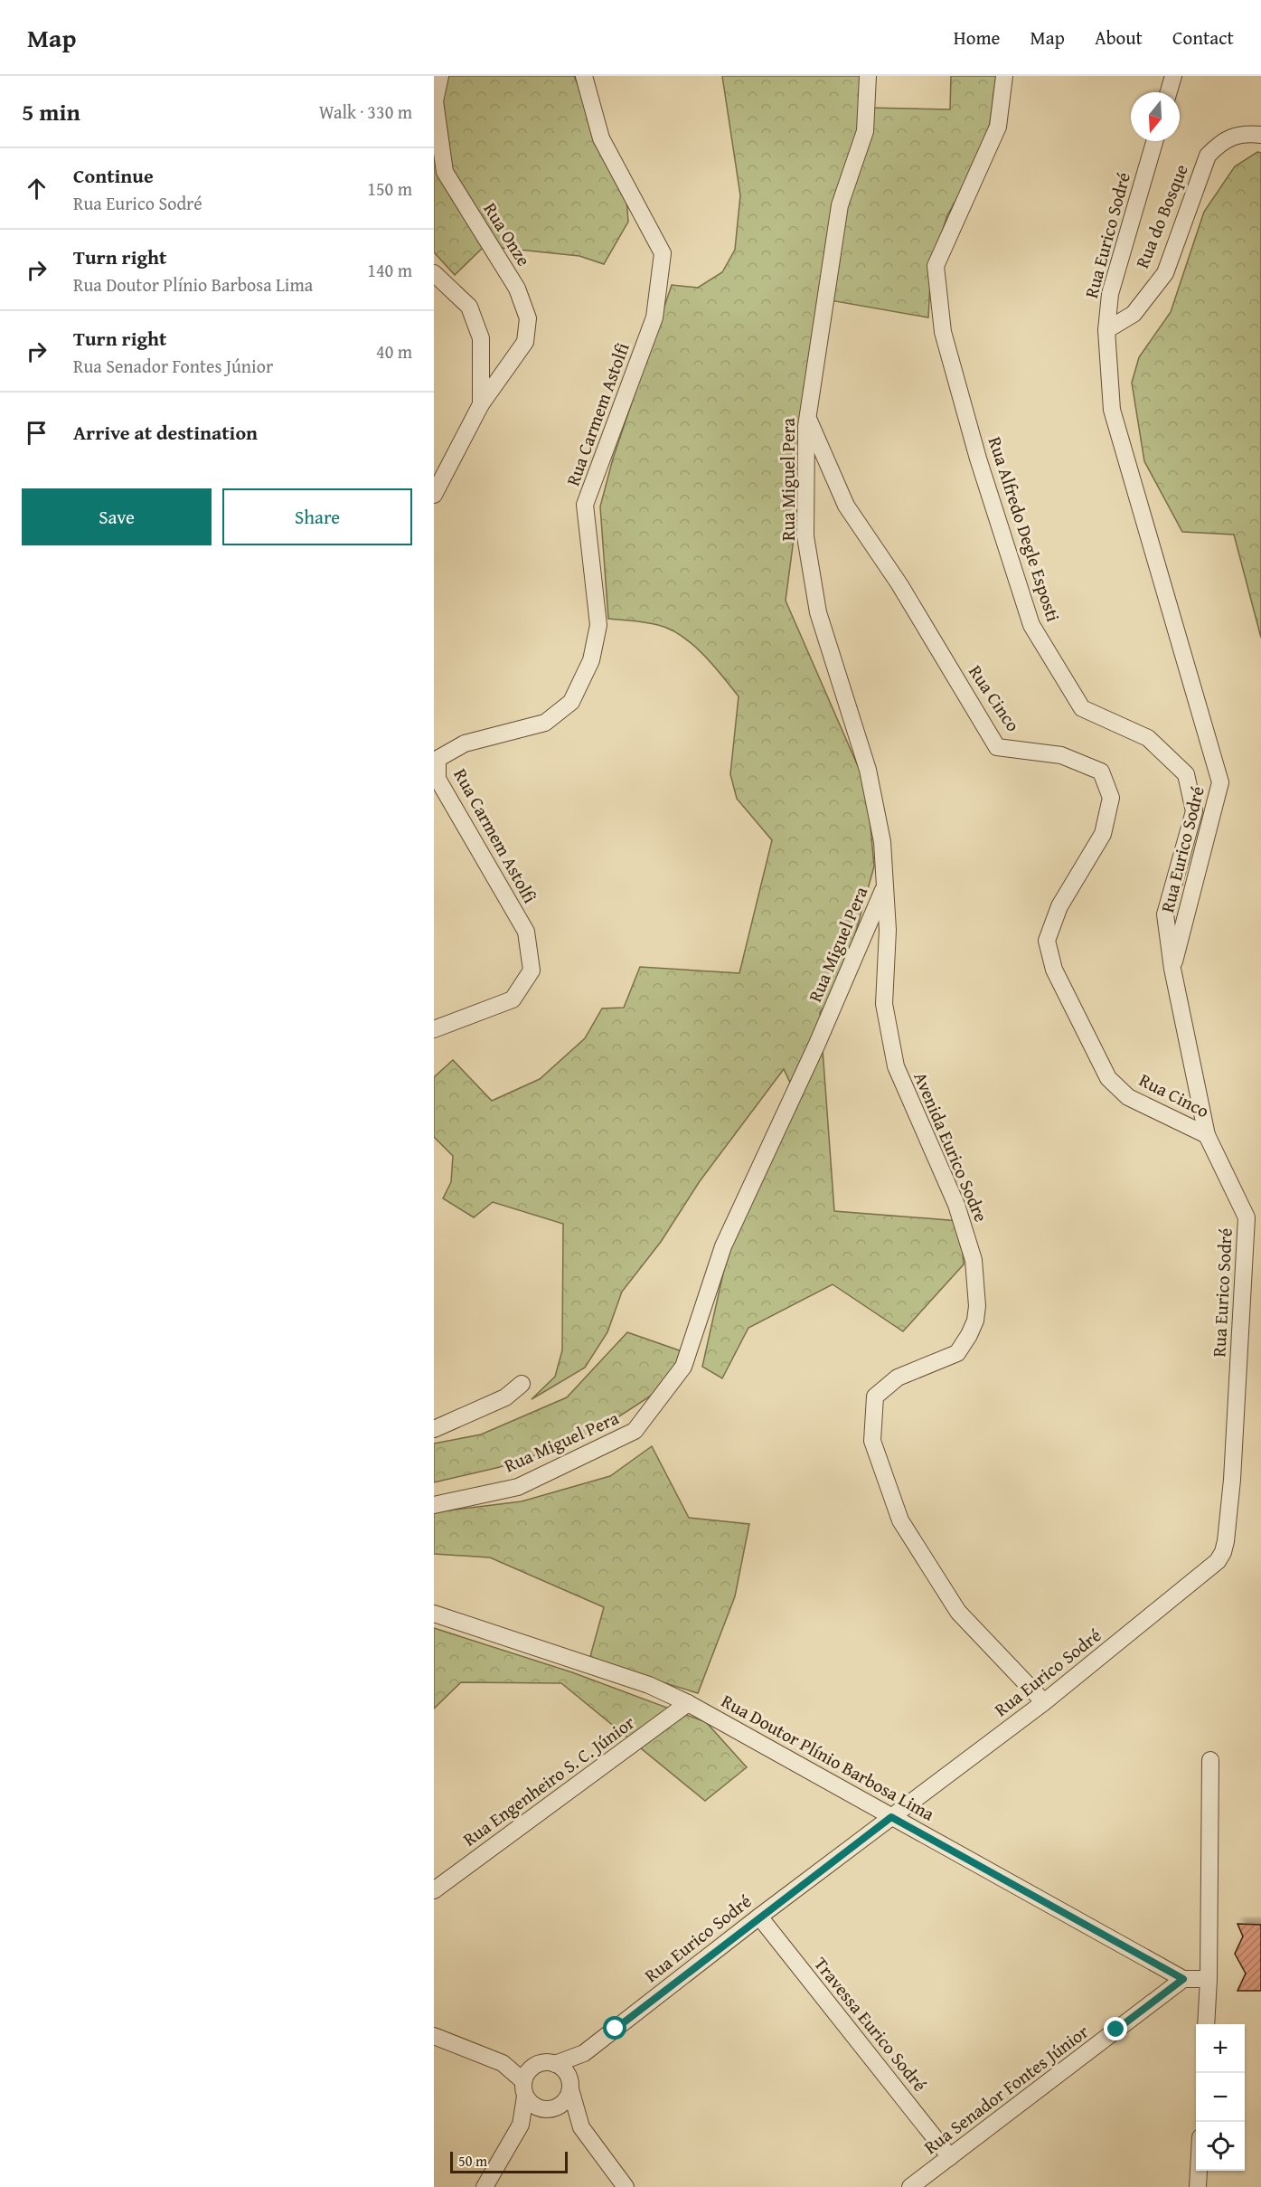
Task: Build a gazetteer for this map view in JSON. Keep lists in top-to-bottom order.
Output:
{
  "streets": {
    "street": [
      "Rua do Bosque",
      "Rua Onze",
      "Rua Eurico Sodré",
      "Rua Carmem Astolfi",
      "Rua Miguel Pera",
      "Rua Alfredo Degle Esposti",
      "Rua Cinco",
      "Avenida Eurico Sodre",
      "Rua Doutor Plínio Barbosa Lima",
      "Rua Engenheiro S. C. Júnior",
      "Travessa Eurico Sodré",
      "Rua Senador Fontes Júnior"
    ]
  },
  "crossings": [
    ["Rua do Bosque", "Rua Eurico Sodré"],
    ["Rua Eurico Sodré", "Rua Alfredo Degle Esposti"],
    ["Rua Eurico Sodré", "Rua Cinco"],
    ["Rua Eurico Sodré", "Avenida Eurico Sodre"],
    ["Rua Eurico Sodré", "Rua Doutor Plínio Barbosa Lima"],
    ["Rua Eurico Sodré", "Travessa Eurico Sodré"],
    ["Rua Miguel Pera", "Rua Cinco"],
    ["Rua Miguel Pera", "Avenida Eurico Sodre"],
    ["Rua Doutor Plínio Barbosa Lima", "Rua Engenheiro S. C. Júnior"],
    ["Rua Doutor Plínio Barbosa Lima", "Rua Senador Fontes Júnior"],
    ["Travessa Eurico Sodré", "Rua Senador Fontes Júnior"]
  ],
  "scale_bar": "50 m",
  "north": "bottom",
  "page": {
    "header": "Map",
    "nav": [
      "Home",
      "Map",
      "About",
      "Contact"
    ],
    "heading": ["5 min", "Walk · 330 m"],
    "list": [
      ["Continue", "Rua Eurico Sodré", "150 m"],
      ["Turn right", "Rua Doutor Plínio Barbosa Lima", "140 m"],
      ["Turn right", "Rua Senador Fontes Júnior", "40 m"],
      "Arrive at destination"
    ],
    "buttons": ["Save", "Share"],
    "map_buttons": ["+", "−"],
    "scale": "50 m"
  }
}
